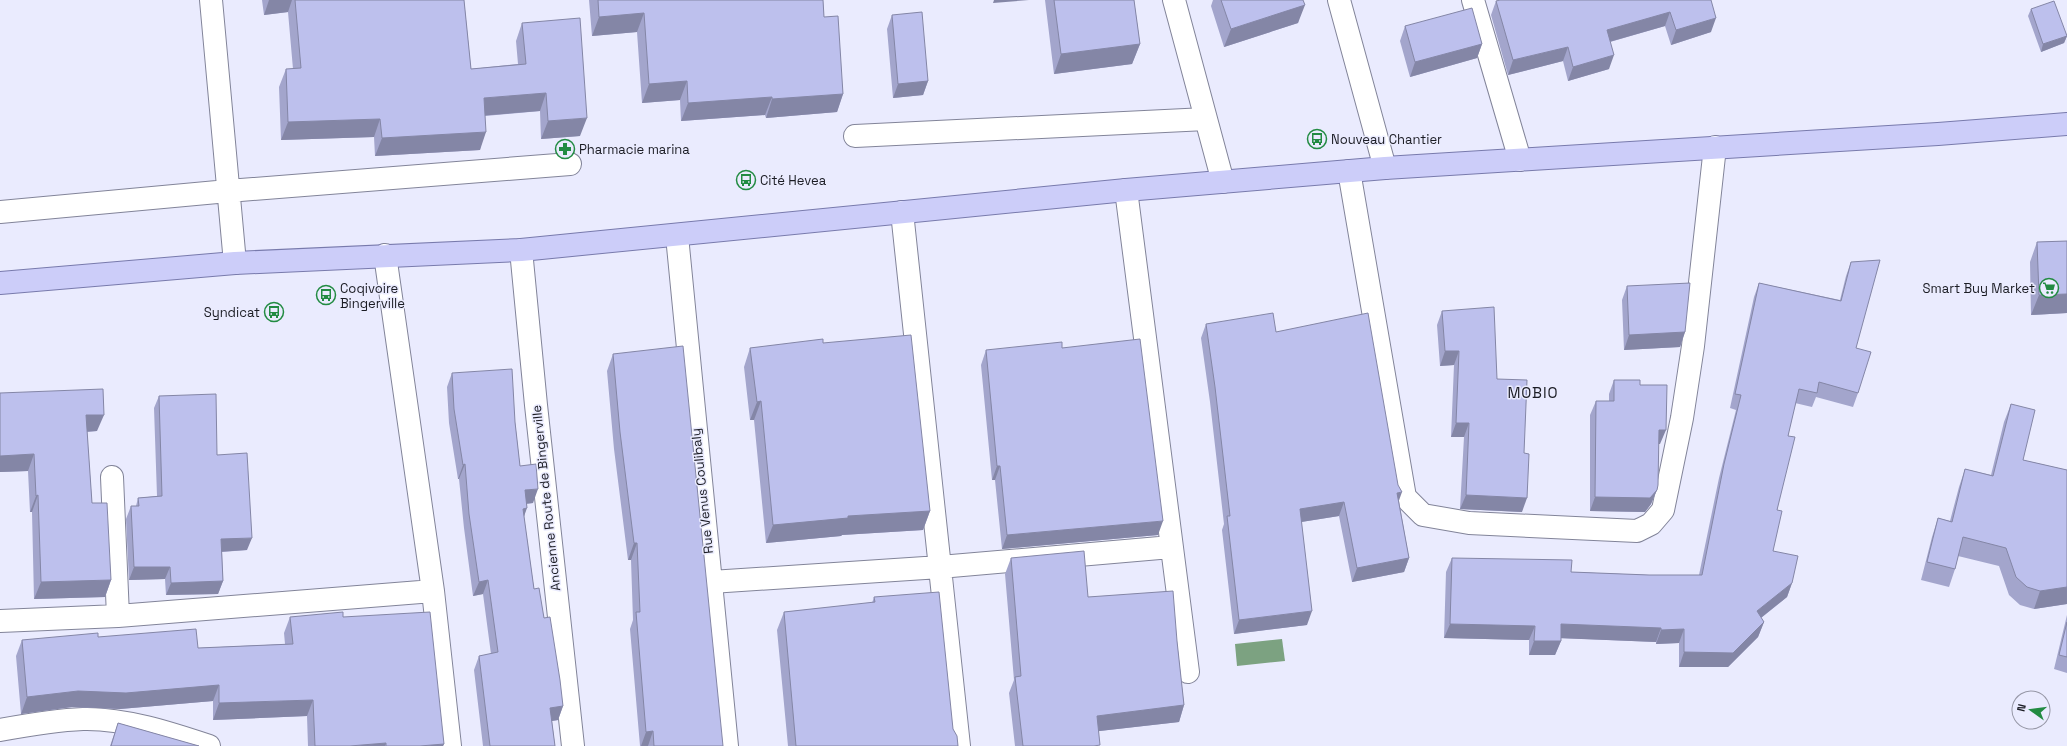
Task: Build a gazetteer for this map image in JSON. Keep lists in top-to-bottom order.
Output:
{
  "streets": {
    "street": ["Rue Venus Coulibaly", "Ancienne Route de Bingerville"]
  },
  "districts": ["MOBIO"],
  "places": {
    "bus stop": [
      "Nouveau Chantier",
      "Cité Hevea",
      "Coqivoire Bingerville",
      "Syndicat"
    ],
    "pharmacy": ["Pharmacie marina"],
    "supermarket": ["Smart Buy Market"]
  },
  "north": "left"
}
